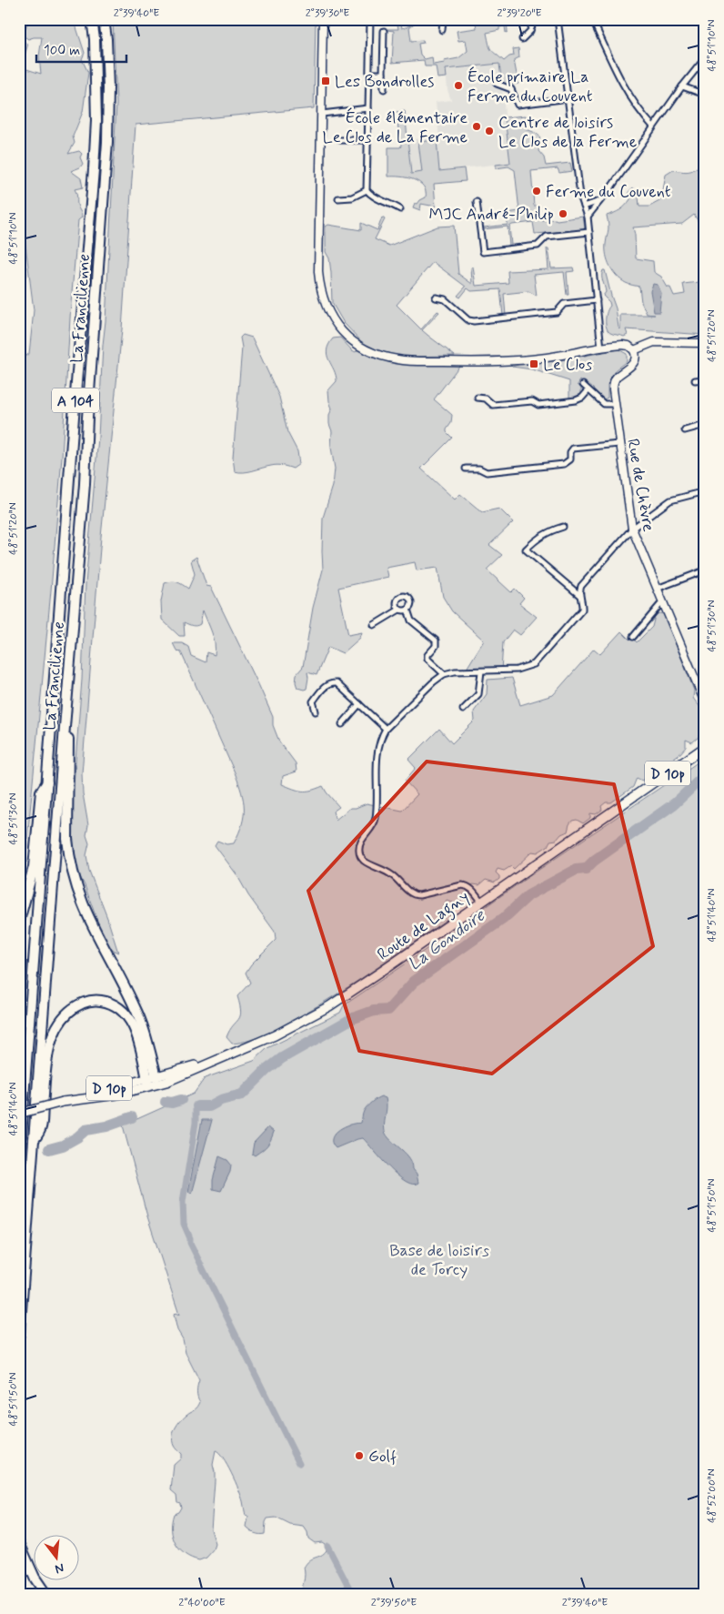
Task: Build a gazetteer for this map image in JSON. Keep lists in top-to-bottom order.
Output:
{
  "streets": {
    "highway": ["La Francilienne", "A 104"],
    "main road": ["D 10p", "Route de Lagny"],
    "street": ["Rue de Chèvre"]
  },
  "crossings": [
    ["La Francilienne", "D 10p"],
    ["D 10p", "Route de Lagny"]
  ],
  "water": ["La Gondoire"],
  "parks": ["Base de loisirs de Torcy"],
  "places": {
    "transit": ["Les Bondrolles", "Le Clos"],
    "other": [
      "École primaire La Ferme du Couvent",
      "École élémentaire Le Clos de La Ferme",
      "Centre de loisirs Le Clos de la Ferme",
      "Ferme du Couvent",
      "MJC André-Philip",
      "Golf"
    ]
  },
  "scale_bar": "100 m",
  "north": "bottom",
  "coordinates": [
    "2°39'40\"E",
    "2°39'30\"E",
    "2°39'20\"E",
    "48°51'10\"N",
    "48°51'20\"N",
    "48°51'30\"N",
    "48°51'40\"N",
    "48°51'50\"N",
    "48°52'00\"N",
    "2°40'00\"E",
    "2°39'50\"E"
  ]
}
